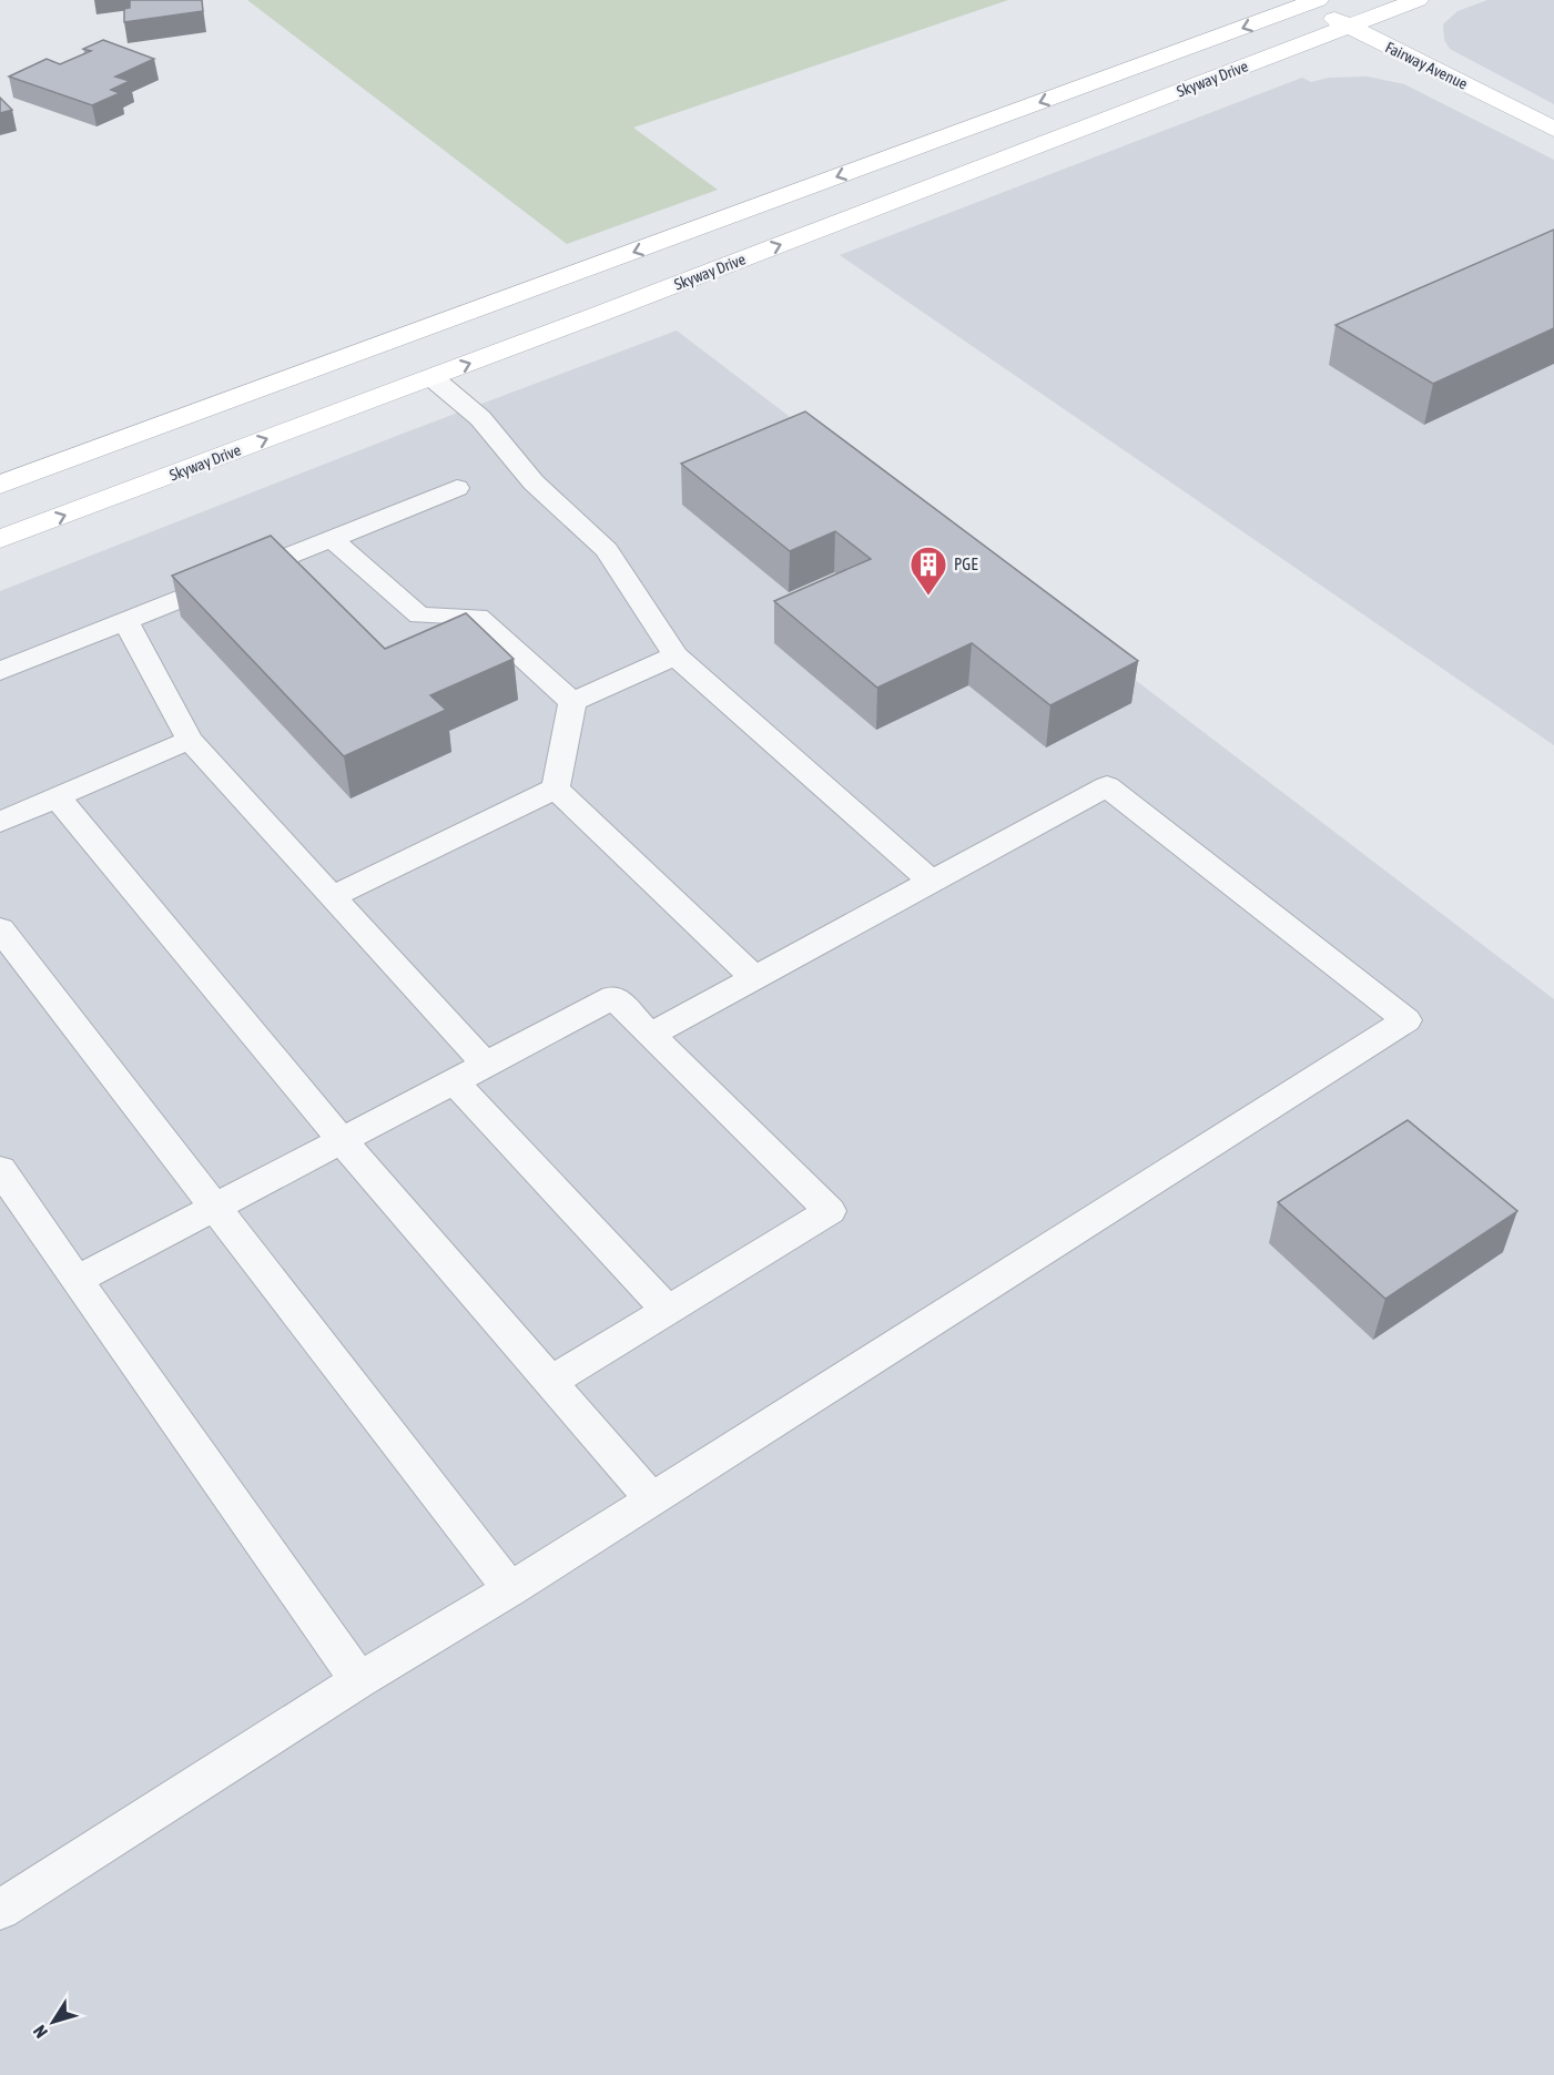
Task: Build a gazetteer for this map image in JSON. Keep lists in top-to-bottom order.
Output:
{
  "streets": {
    "main road": ["Fairway Avenue", "Skyway Drive"]
  },
  "crossings": [
    ["Fairway Avenue", "Skyway Drive"]
  ],
  "places": {
    "building": ["PGE"]
  },
  "north": "bottom left"
}
